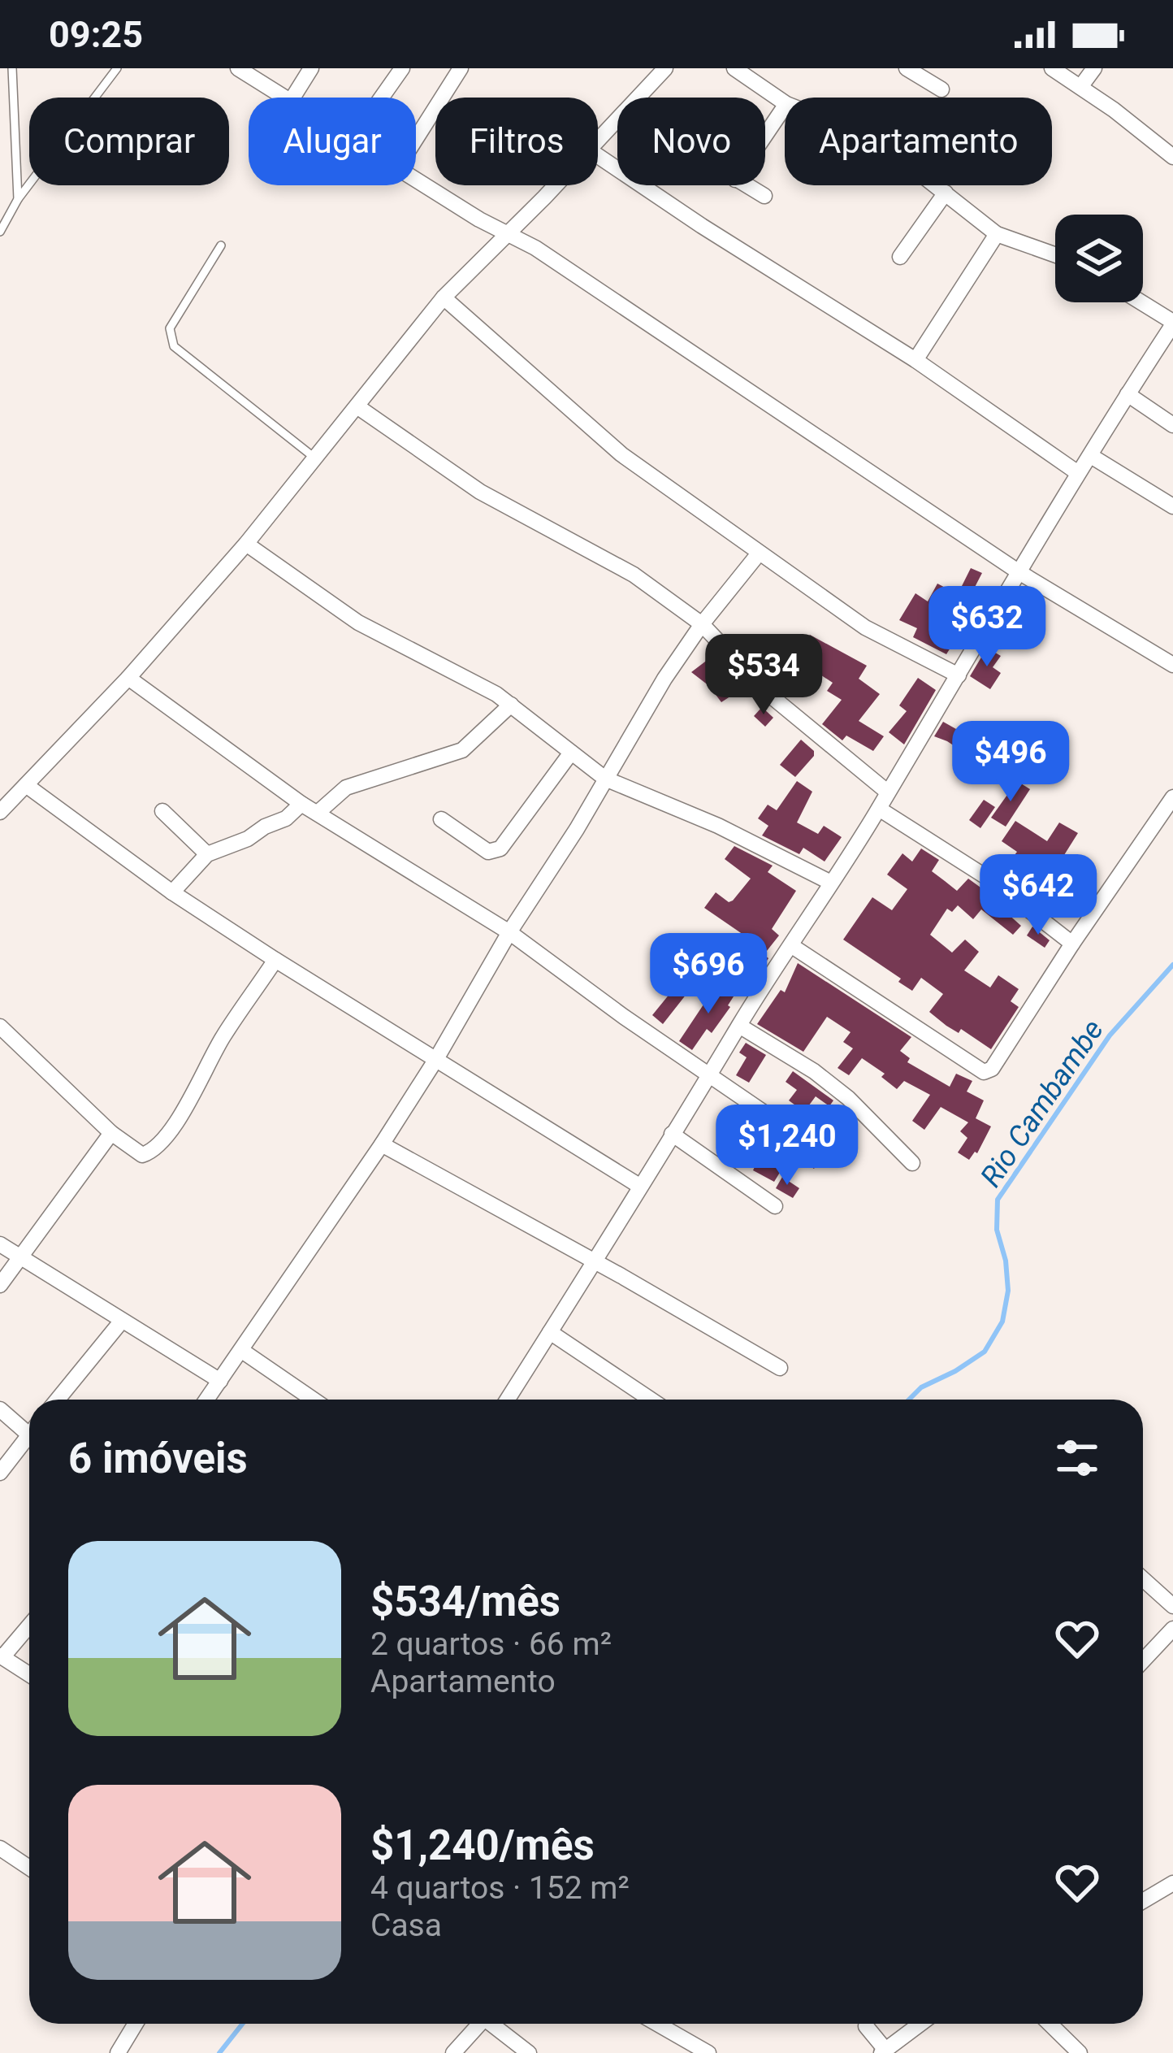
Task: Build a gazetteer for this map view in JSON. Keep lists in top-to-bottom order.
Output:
{
  "water": ["Rio Cambambe"],
  "page": {
    "status": "09:25",
    "chip": [
      "Comprar",
      "Alugar",
      "Filtros",
      "Novo",
      "Apartamento"
    ],
    "price": [
      "$632",
      "$534",
      "$496",
      "$642",
      "$696",
      "$1,240"
    ],
    "heading": "6 imóveis",
    "list": [
      {
        "name": "$534/mês",
        "note": "2 quartos · 66 m² · Apartamento"
      },
      {
        "name": "$1,240/mês",
        "note": "4 quartos · 152 m² · Casa"
      }
    ]
  }
}
